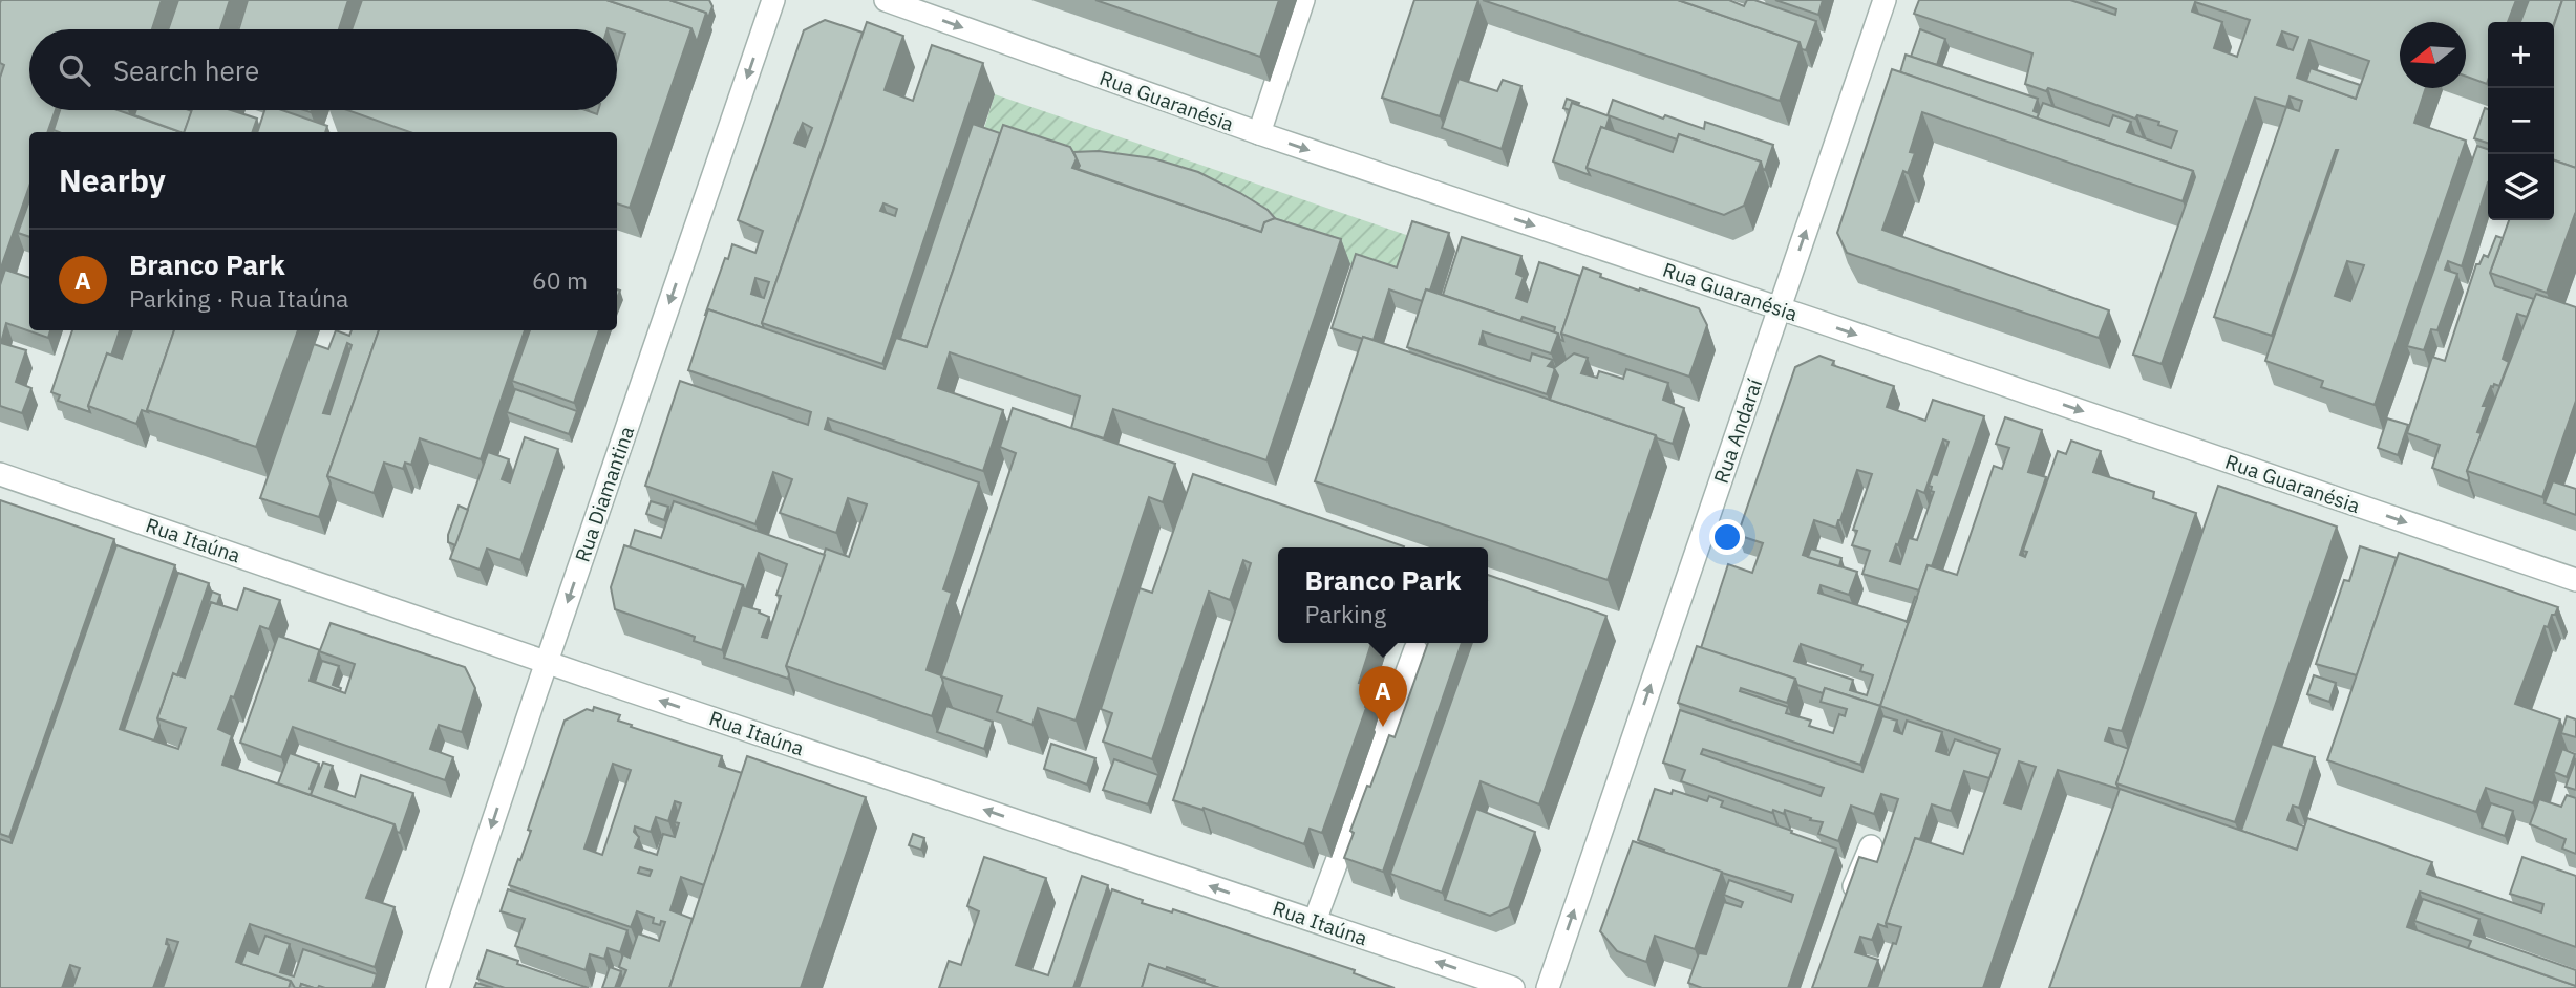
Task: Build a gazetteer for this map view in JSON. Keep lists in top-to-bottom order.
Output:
{
  "streets": {
    "street": [
      "Rua Guaranésia",
      "Rua Andaraí",
      "Rua Diamantina",
      "Rua Itaúna"
    ]
  },
  "crossings": [
    ["Rua Guaranésia", "Rua Andaraí"],
    ["Rua Diamantina", "Rua Itaúna"]
  ],
  "one_way": [
    "Rua Guaranésia",
    "Rua Andaraí",
    "Rua Diamantina",
    "Rua Itaúna"
  ],
  "north": "left",
  "page": {
    "map_buttons": ["+", "−"],
    "search": "Search here",
    "heading": "Nearby",
    "list": [
      {
        "mark": "A",
        "name": "Branco Park",
        "note": "Parking · Rua Itaúna",
        "value": "60 m"
      }
    ],
    "popup": ["Branco Park", "Parking"],
    "pins": "A"
  }
}
